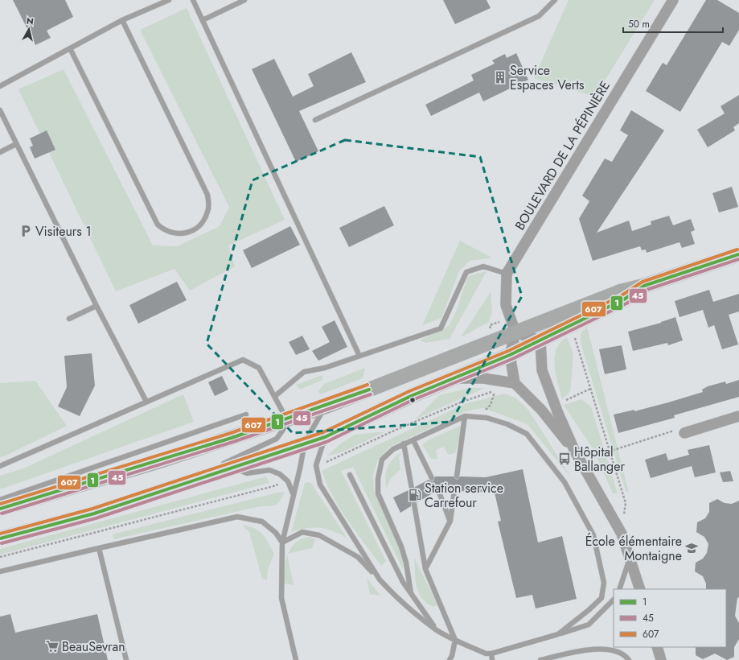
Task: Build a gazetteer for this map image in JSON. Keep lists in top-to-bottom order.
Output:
{
  "streets": {
    "street": ["BOULEVARD DE LA PÉPINIÈRE"]
  },
  "places": {
    "building": ["Service Espaces Verts"],
    "parking": ["Visiteurs 1"],
    "bus stop": ["Hôpital Ballanger"],
    "fuel station": ["Station service Carrefour"],
    "school or university": ["École élémentaire Montaigne"],
    "supermarket": ["BeauSevran"]
  },
  "lines": ["transit line 607", "transit line 1", "transit line 45"],
  "legend": ["1", "45", "607"],
  "scale_bar": "50 m",
  "north": "top"
}
